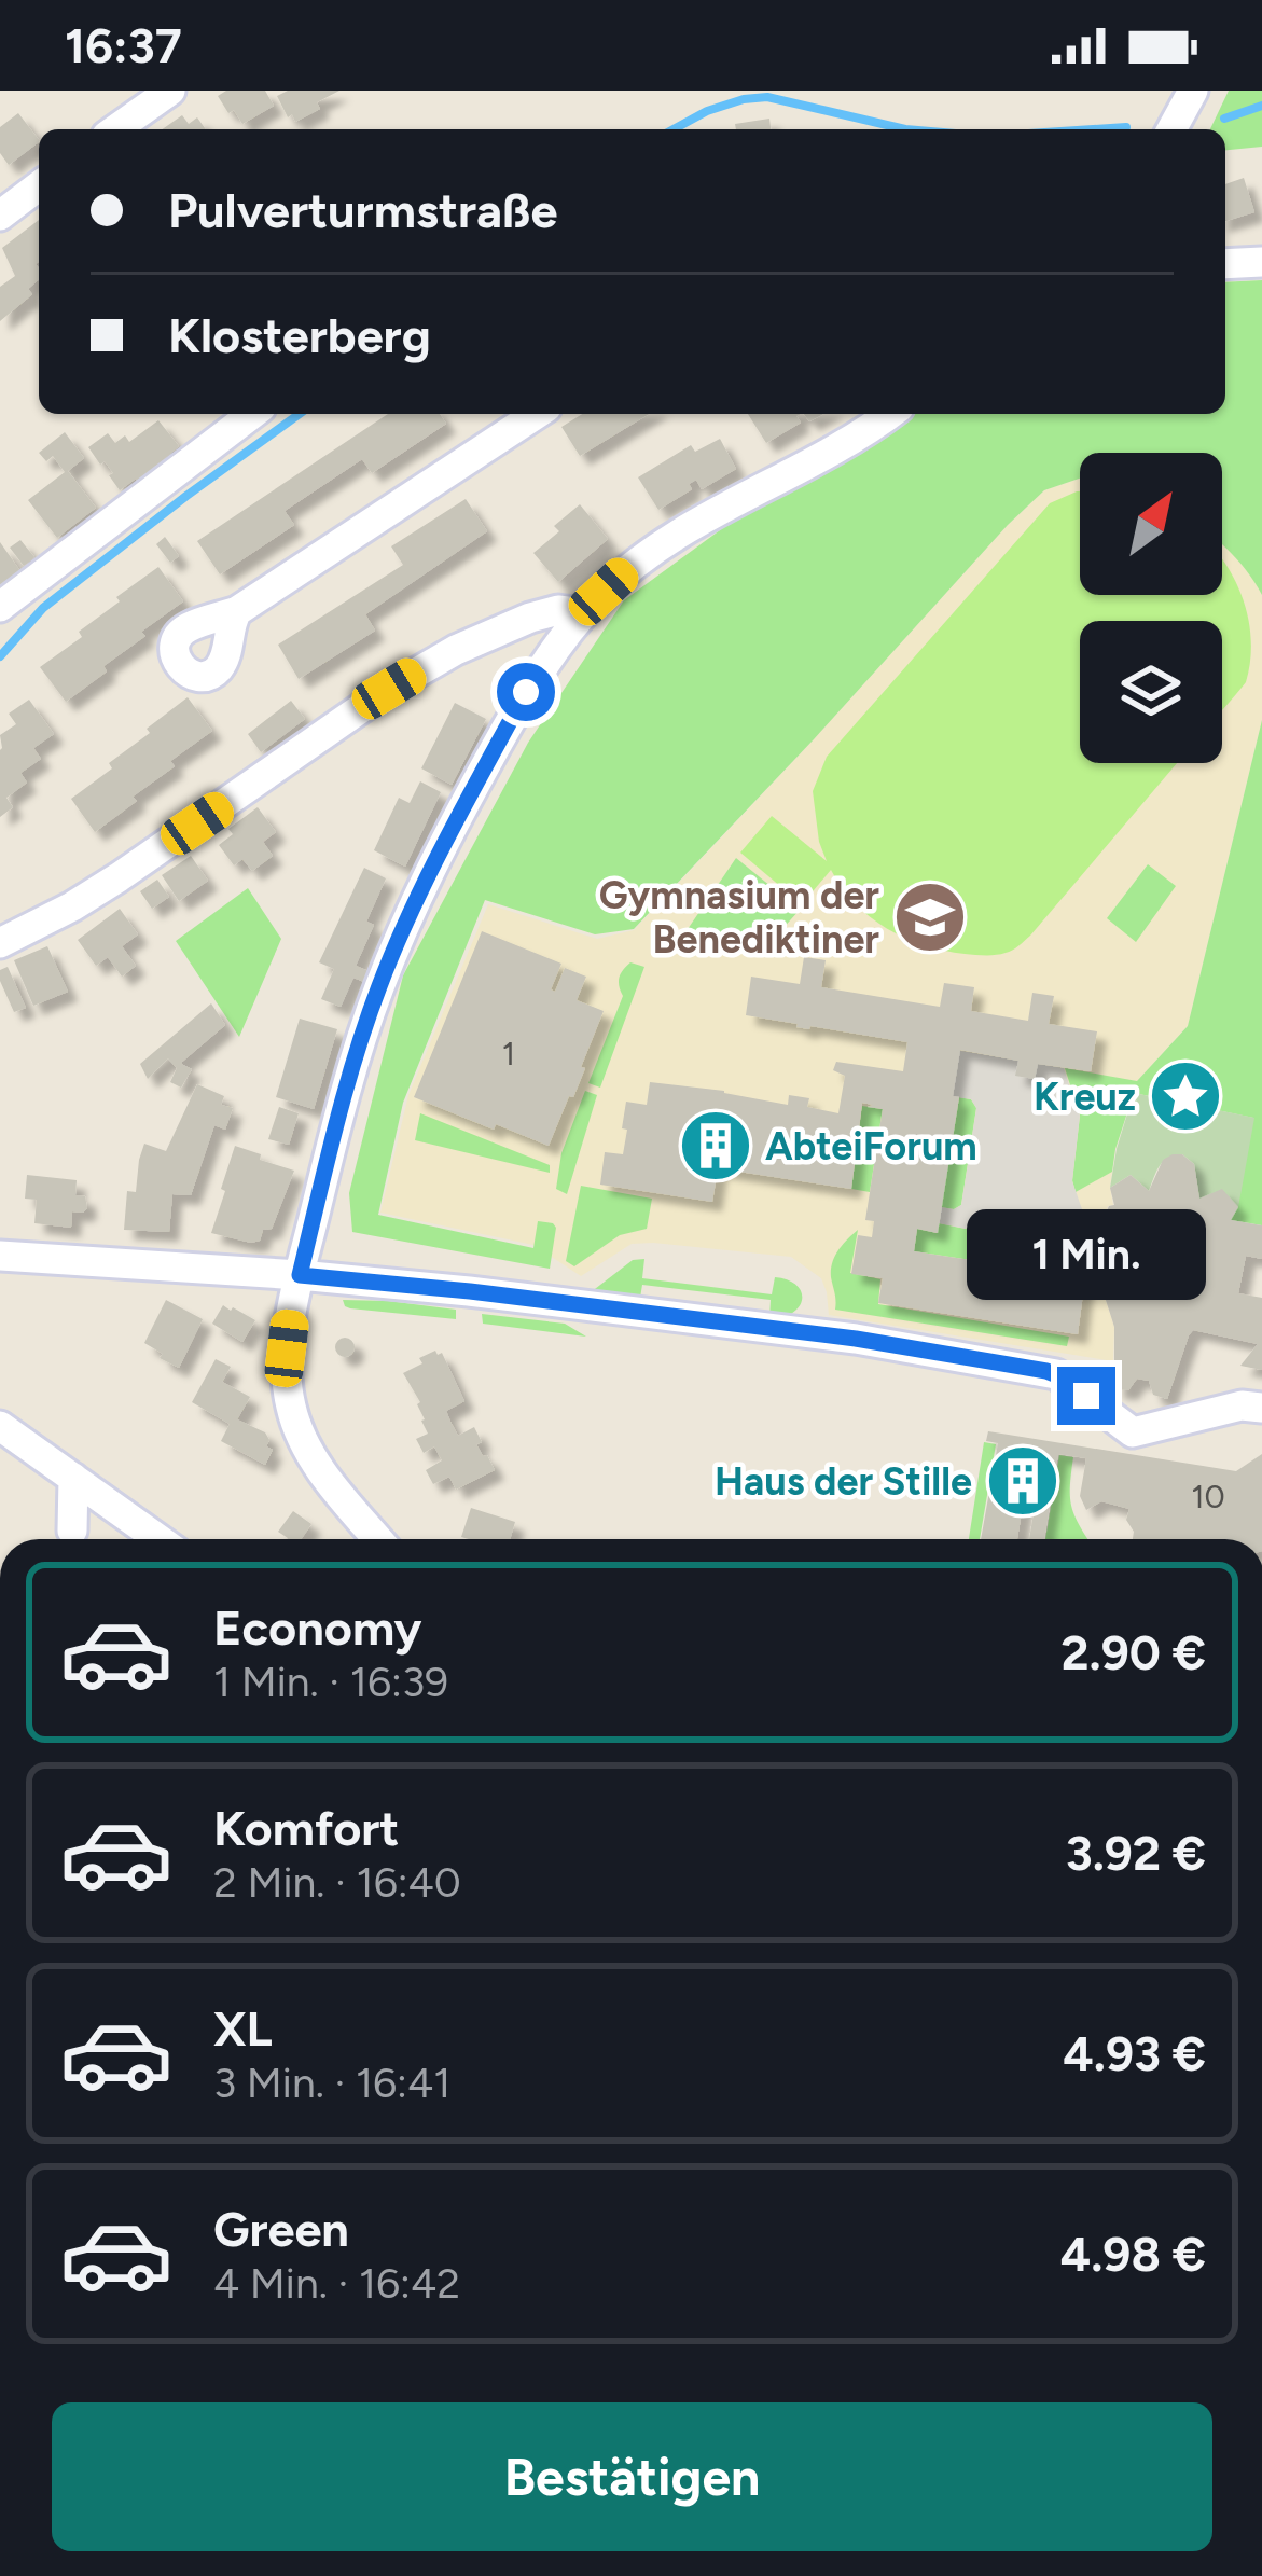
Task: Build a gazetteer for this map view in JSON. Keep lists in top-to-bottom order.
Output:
{
  "places": {
    "school or university": ["Gymnasium der Benediktiner"],
    "place": ["Kreuz"],
    "building": ["AbteiForum", "Haus der Stille"]
  },
  "house_numbers": ["1", "10"],
  "north": "top right",
  "page": {
    "status": "16:37",
    "banner": ["Pulverturmstraße", "Klosterberg"],
    "bubble": "1 Min.",
    "list": [
      {
        "name": "Economy",
        "note": "1 Min. · 16:39",
        "value": "2.90 €"
      },
      {
        "name": "Komfort",
        "note": "2 Min. · 16:40",
        "value": "3.92 €"
      },
      {
        "name": "XL",
        "note": "3 Min. · 16:41",
        "value": "4.93 €"
      },
      {
        "name": "Green",
        "note": "4 Min. · 16:42",
        "value": "4.98 €"
      }
    ],
    "buttons": "Bestätigen"
  }
}
